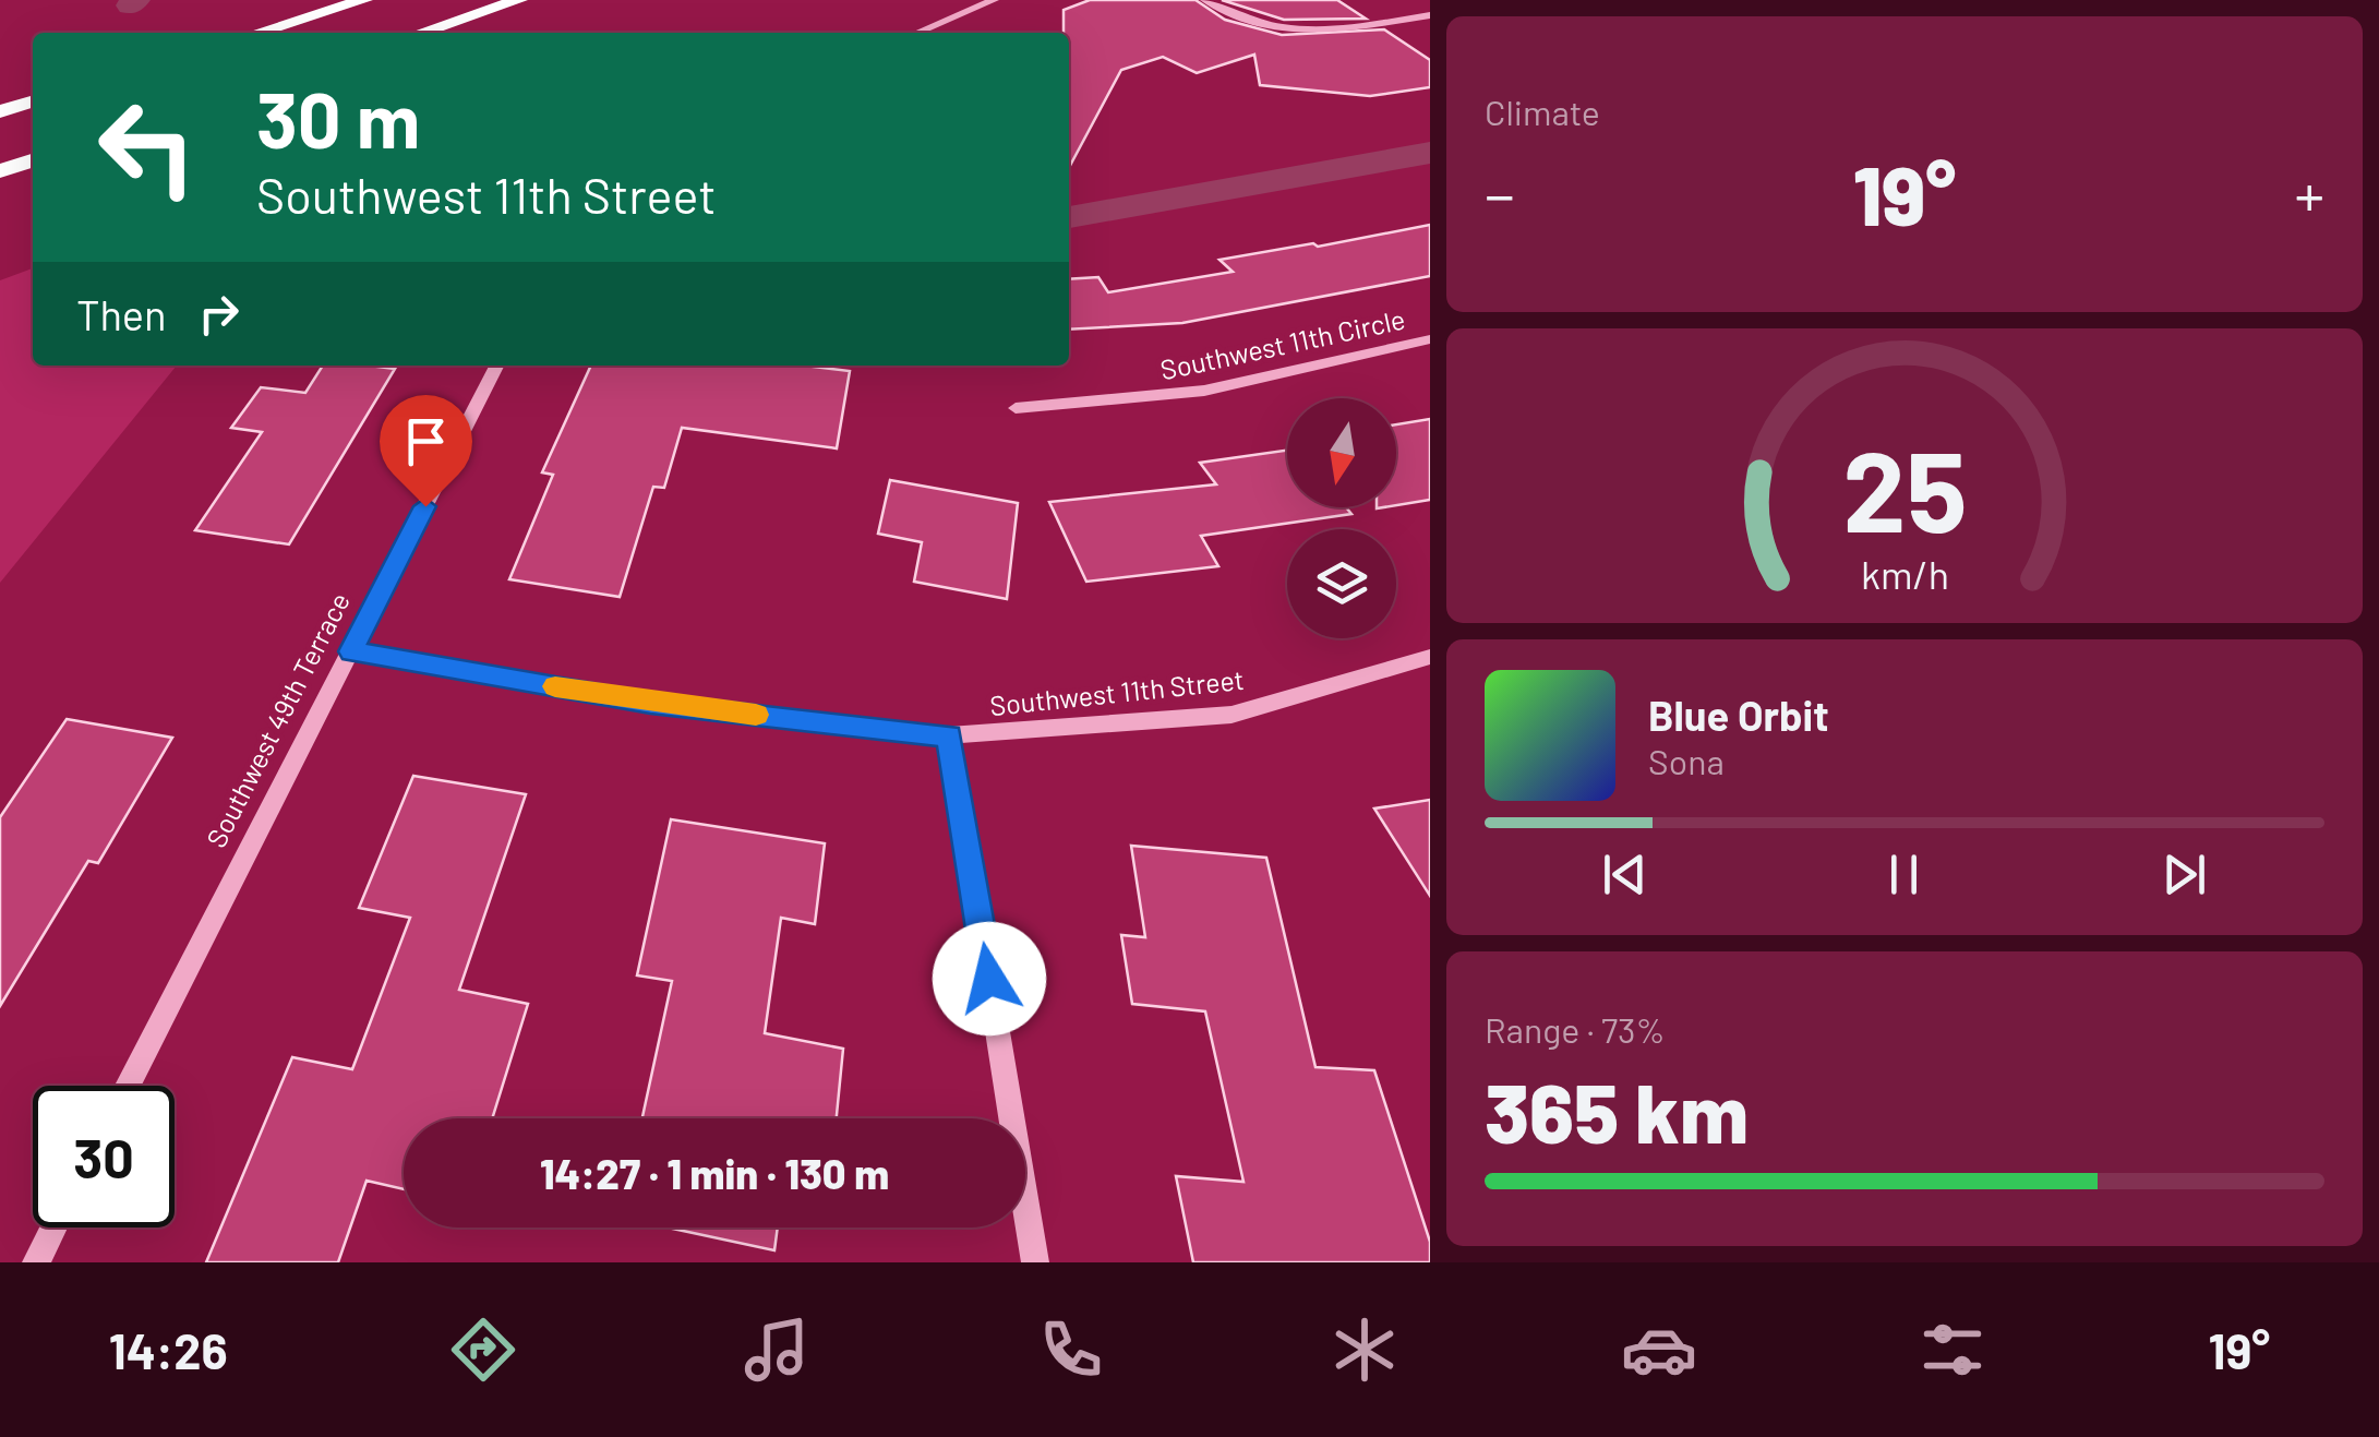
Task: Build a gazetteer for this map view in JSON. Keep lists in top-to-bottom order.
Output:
{
  "streets": {
    "street": ["Southwest 11th Circle", "Southwest 11th Street", "Southwest 49th Terrace"]
  },
  "crossings": [
    ["Southwest 11th Street", "Southwest 49th Terrace"]
  ],
  "north": "bottom",
  "page": {
    "tile": [
      "Climate",
      ["Range · 73%", "365 km"]
    ],
    "turn": ["30 m", "Southwest 11th Street"],
    "heat": ["−", "19°", "+"],
    "then": "Then",
    "song": ["Blue Orbit", "Sona"],
    "limit": "30",
    "trip": "14:27 · 1 min · 130 m",
    "tabs": ["14:26", "19°"],
    "gauge": ["25", "km/h"]
  }
}
